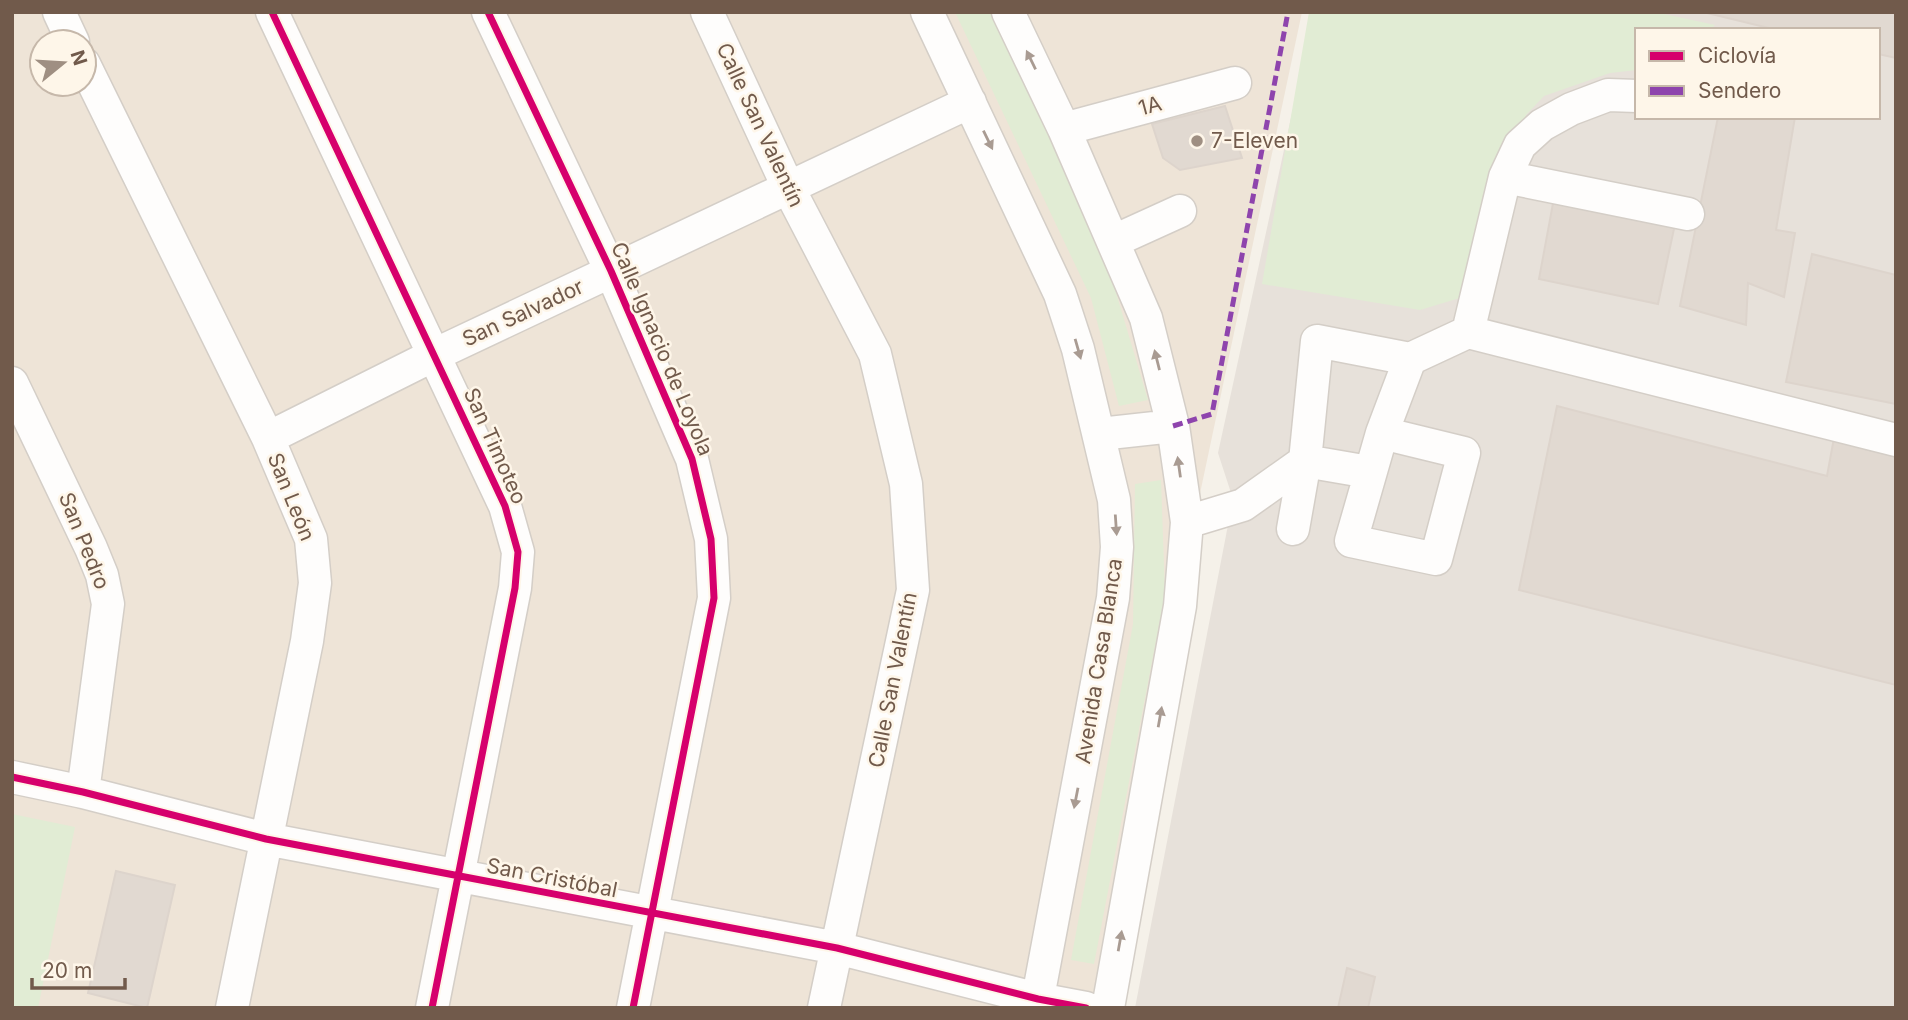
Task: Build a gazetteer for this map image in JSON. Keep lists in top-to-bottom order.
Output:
{
  "streets": {
    "street": [
      "1A",
      "Calle San Valentín",
      "San Salvador",
      "Calle Ignacio de Loyola",
      "San Timoteo",
      "San León",
      "San Pedro",
      "Avenida Casa Blanca",
      "San Cristóbal"
    ]
  },
  "crossings": [
    ["Calle San Valentín", "San Salvador"],
    ["Calle San Valentín", "San Cristóbal"],
    ["San Salvador", "Calle Ignacio de Loyola"],
    ["San Salvador", "San Timoteo"],
    ["San Salvador", "San León"],
    ["San Salvador", "Avenida Casa Blanca"],
    ["Calle Ignacio de Loyola", "San Cristóbal"],
    ["San Timoteo", "San Cristóbal"],
    ["San León", "San Cristóbal"],
    ["San Pedro", "San Cristóbal"],
    ["Avenida Casa Blanca", "San Cristóbal"]
  ],
  "places": ["7-Eleven"],
  "legend": ["Ciclovía", "Sendero"],
  "scale_bar": "20 m",
  "north": "right"
}
